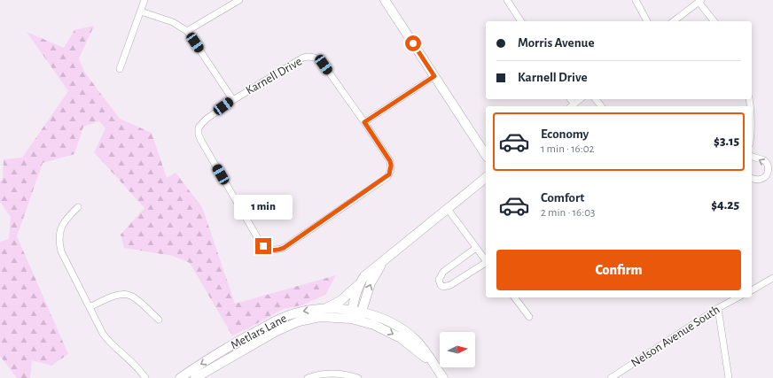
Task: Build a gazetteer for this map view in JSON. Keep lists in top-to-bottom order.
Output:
{
  "streets": {
    "main road": ["Metlars Lane"],
    "street": ["Karnell Drive", "Nelson Avenue South"]
  },
  "north": "right",
  "page": {
    "banner": ["Morris Avenue", "Karnell Drive"],
    "list": [
      {
        "name": "Economy",
        "note": "1 min · 16:02",
        "value": "$3.15"
      },
      {
        "name": "Comfort",
        "note": "2 min · 16:03",
        "value": "$4.25"
      }
    ],
    "bubble": "1 min",
    "buttons": "Confirm"
  }
}
